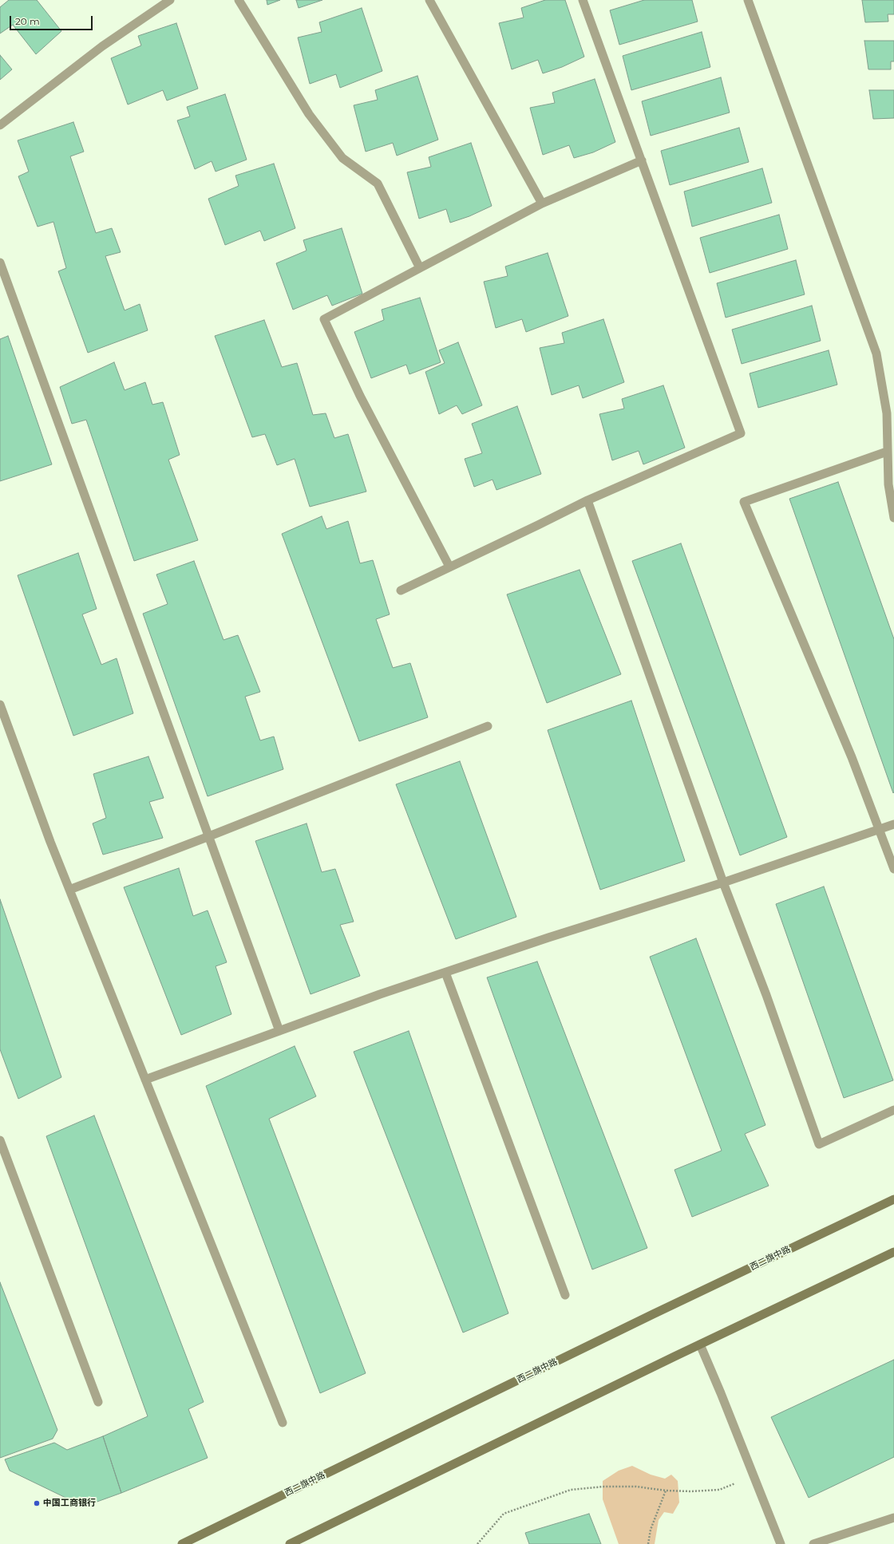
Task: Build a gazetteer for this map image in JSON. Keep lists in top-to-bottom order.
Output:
{
  "streets": {
    "main road": ["西二旗中路"]
  },
  "places": ["中国工商银行"],
  "scale_bar": "20 m"
}
